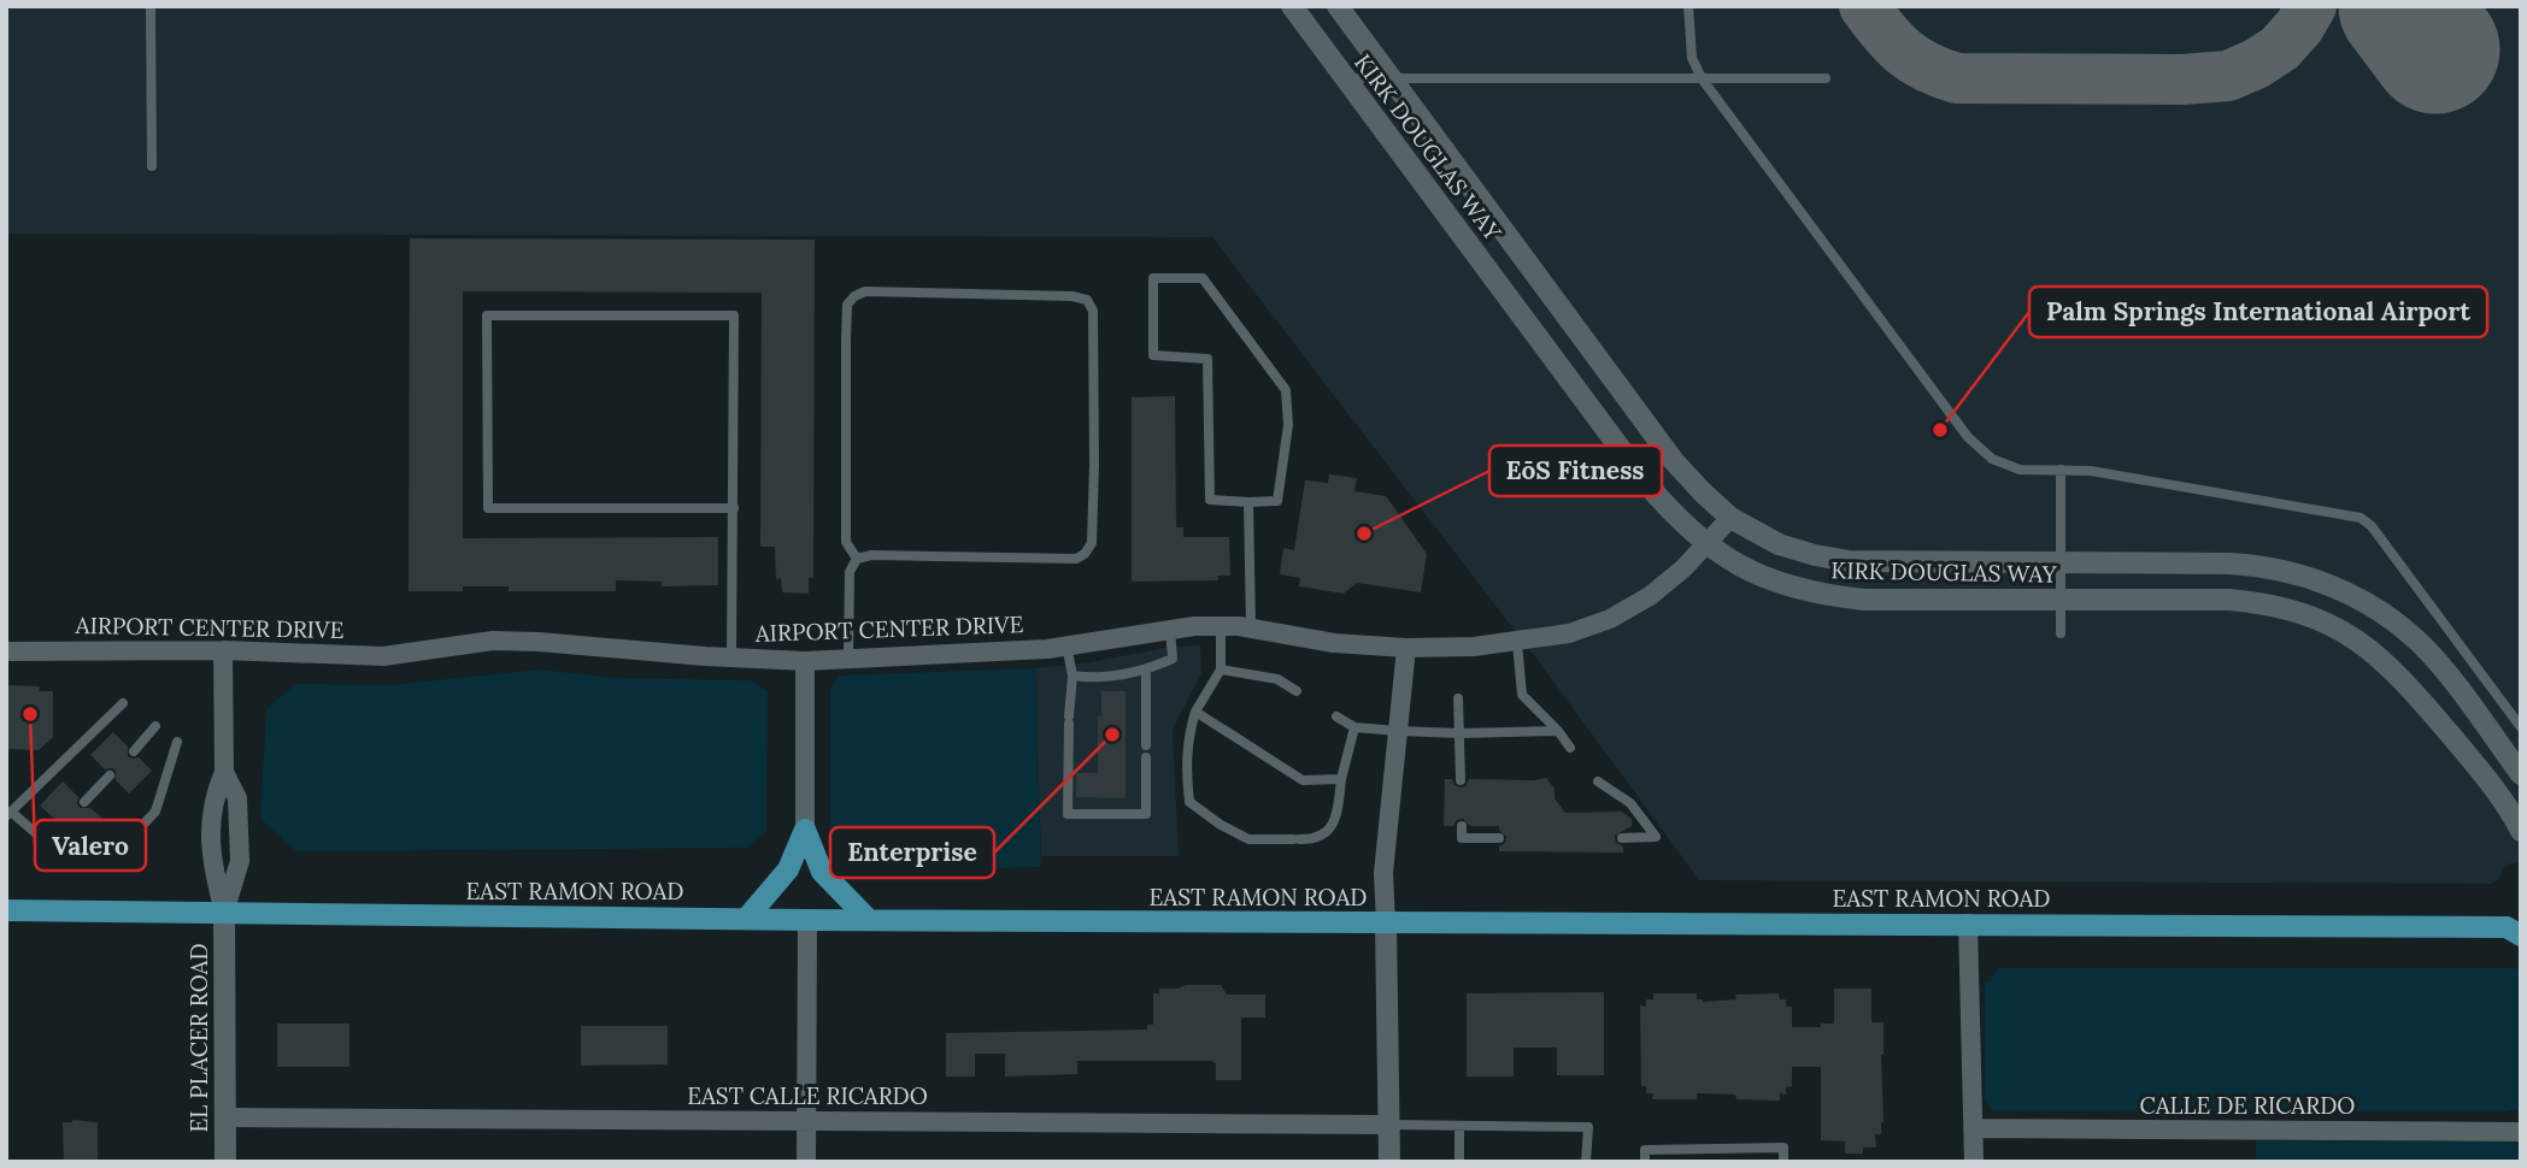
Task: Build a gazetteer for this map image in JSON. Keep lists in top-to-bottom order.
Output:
{
  "streets": {
    "main road": ["EAST RAMON ROAD"],
    "street": [
      "KIRK DOUGLAS WAY",
      "AIRPORT CENTER DRIVE",
      "EL PLACER ROAD",
      "EAST CALLE RICARDO",
      "CALLE DE RICARDO"
    ]
  },
  "crossings": [
    ["KIRK DOUGLAS WAY", "AIRPORT CENTER DRIVE"],
    ["AIRPORT CENTER DRIVE", "EL PLACER ROAD"],
    ["EAST RAMON ROAD", "EL PLACER ROAD"],
    ["EL PLACER ROAD", "EAST CALLE RICARDO"]
  ],
  "places": [
    "Palm Springs International Airport",
    "EōS Fitness",
    "Valero",
    "Enterprise"
  ]
}
